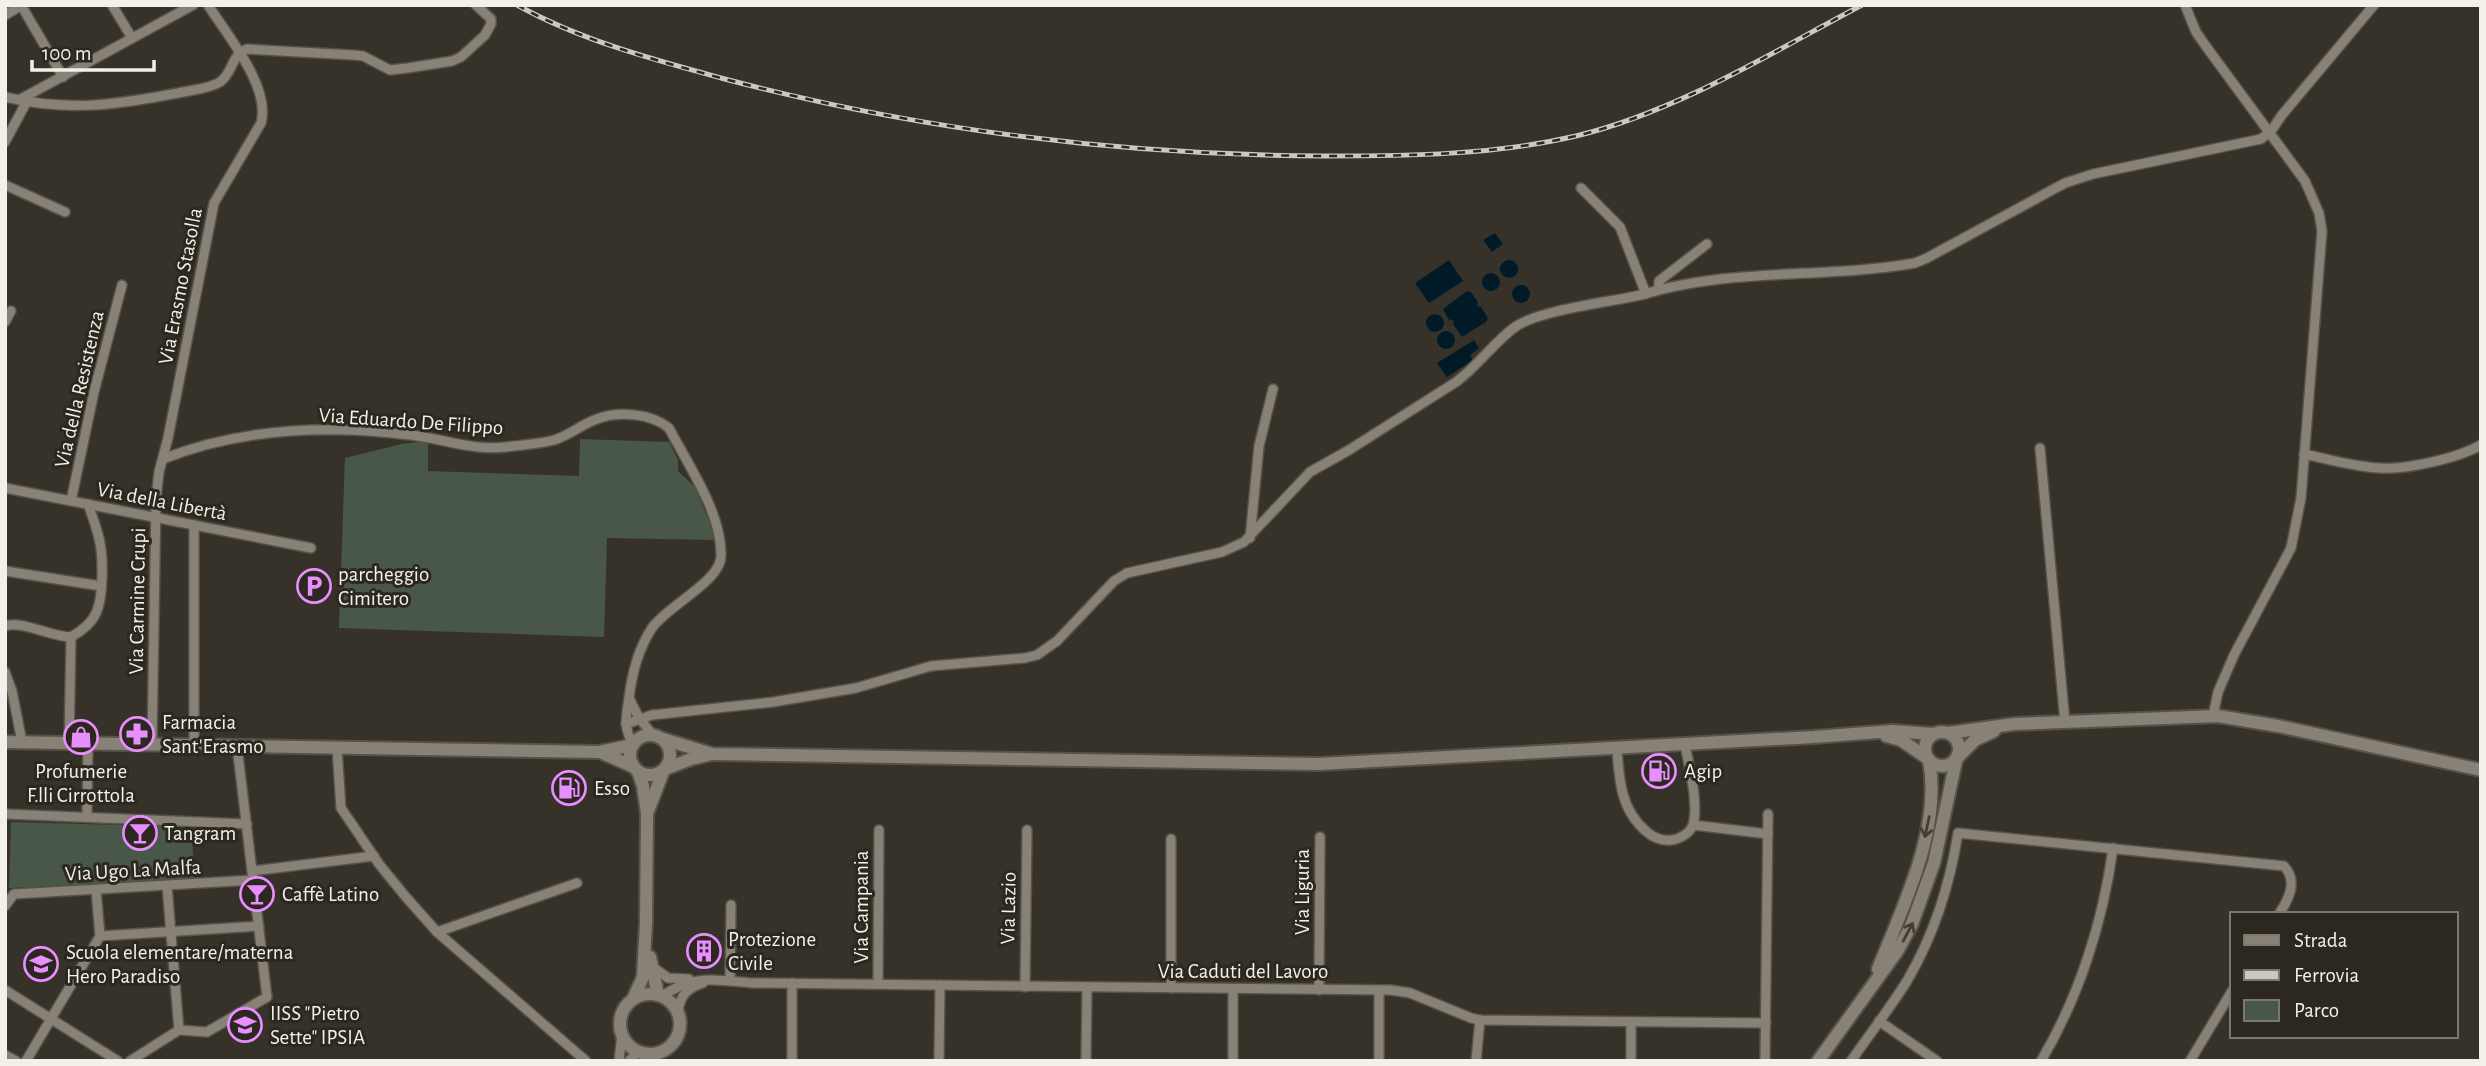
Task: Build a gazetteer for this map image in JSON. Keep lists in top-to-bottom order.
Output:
{
  "streets": {
    "street": [
      "Via Erasmo Stasolla",
      "Via della Resistenza",
      "Via Eduardo De Filippo",
      "Via della Libertà",
      "Via Carmine Crupi",
      "Via Ugo La Malfa",
      "Via Liguria",
      "Via Campania",
      "Via Lazio",
      "Via Caduti del Lavoro"
    ]
  },
  "crossings": [
    ["Via Erasmo Stasolla", "Via Eduardo De Filippo"],
    ["Via Erasmo Stasolla", "Via Carmine Crupi"],
    ["Via della Resistenza", "Via della Libertà"],
    ["Via Eduardo De Filippo", "Via Carmine Crupi"],
    ["Via della Libertà", "Via Carmine Crupi"],
    ["Via Liguria", "Via Caduti del Lavoro"],
    ["Via Campania", "Via Caduti del Lavoro"],
    ["Via Lazio", "Via Caduti del Lavoro"]
  ],
  "places": {
    "parking": ["parcheggio Cimitero"],
    "pharmacy": ["Farmacia Sant'Erasmo"],
    "shop": ["Profumerie F.lli Cirrottola"],
    "fuel station": ["Agip", "Esso"],
    "bar": ["Tangram", "Caffè Latino"],
    "building": ["Protezione Civile"],
    "school or university": ["Scuola elementare/materna Hero Paradiso", "IISS \"Pietro Sette\" IPSIA"]
  },
  "legend": ["Strada", "Ferrovia", "Parco"],
  "scale_bar": "100 m"
}
